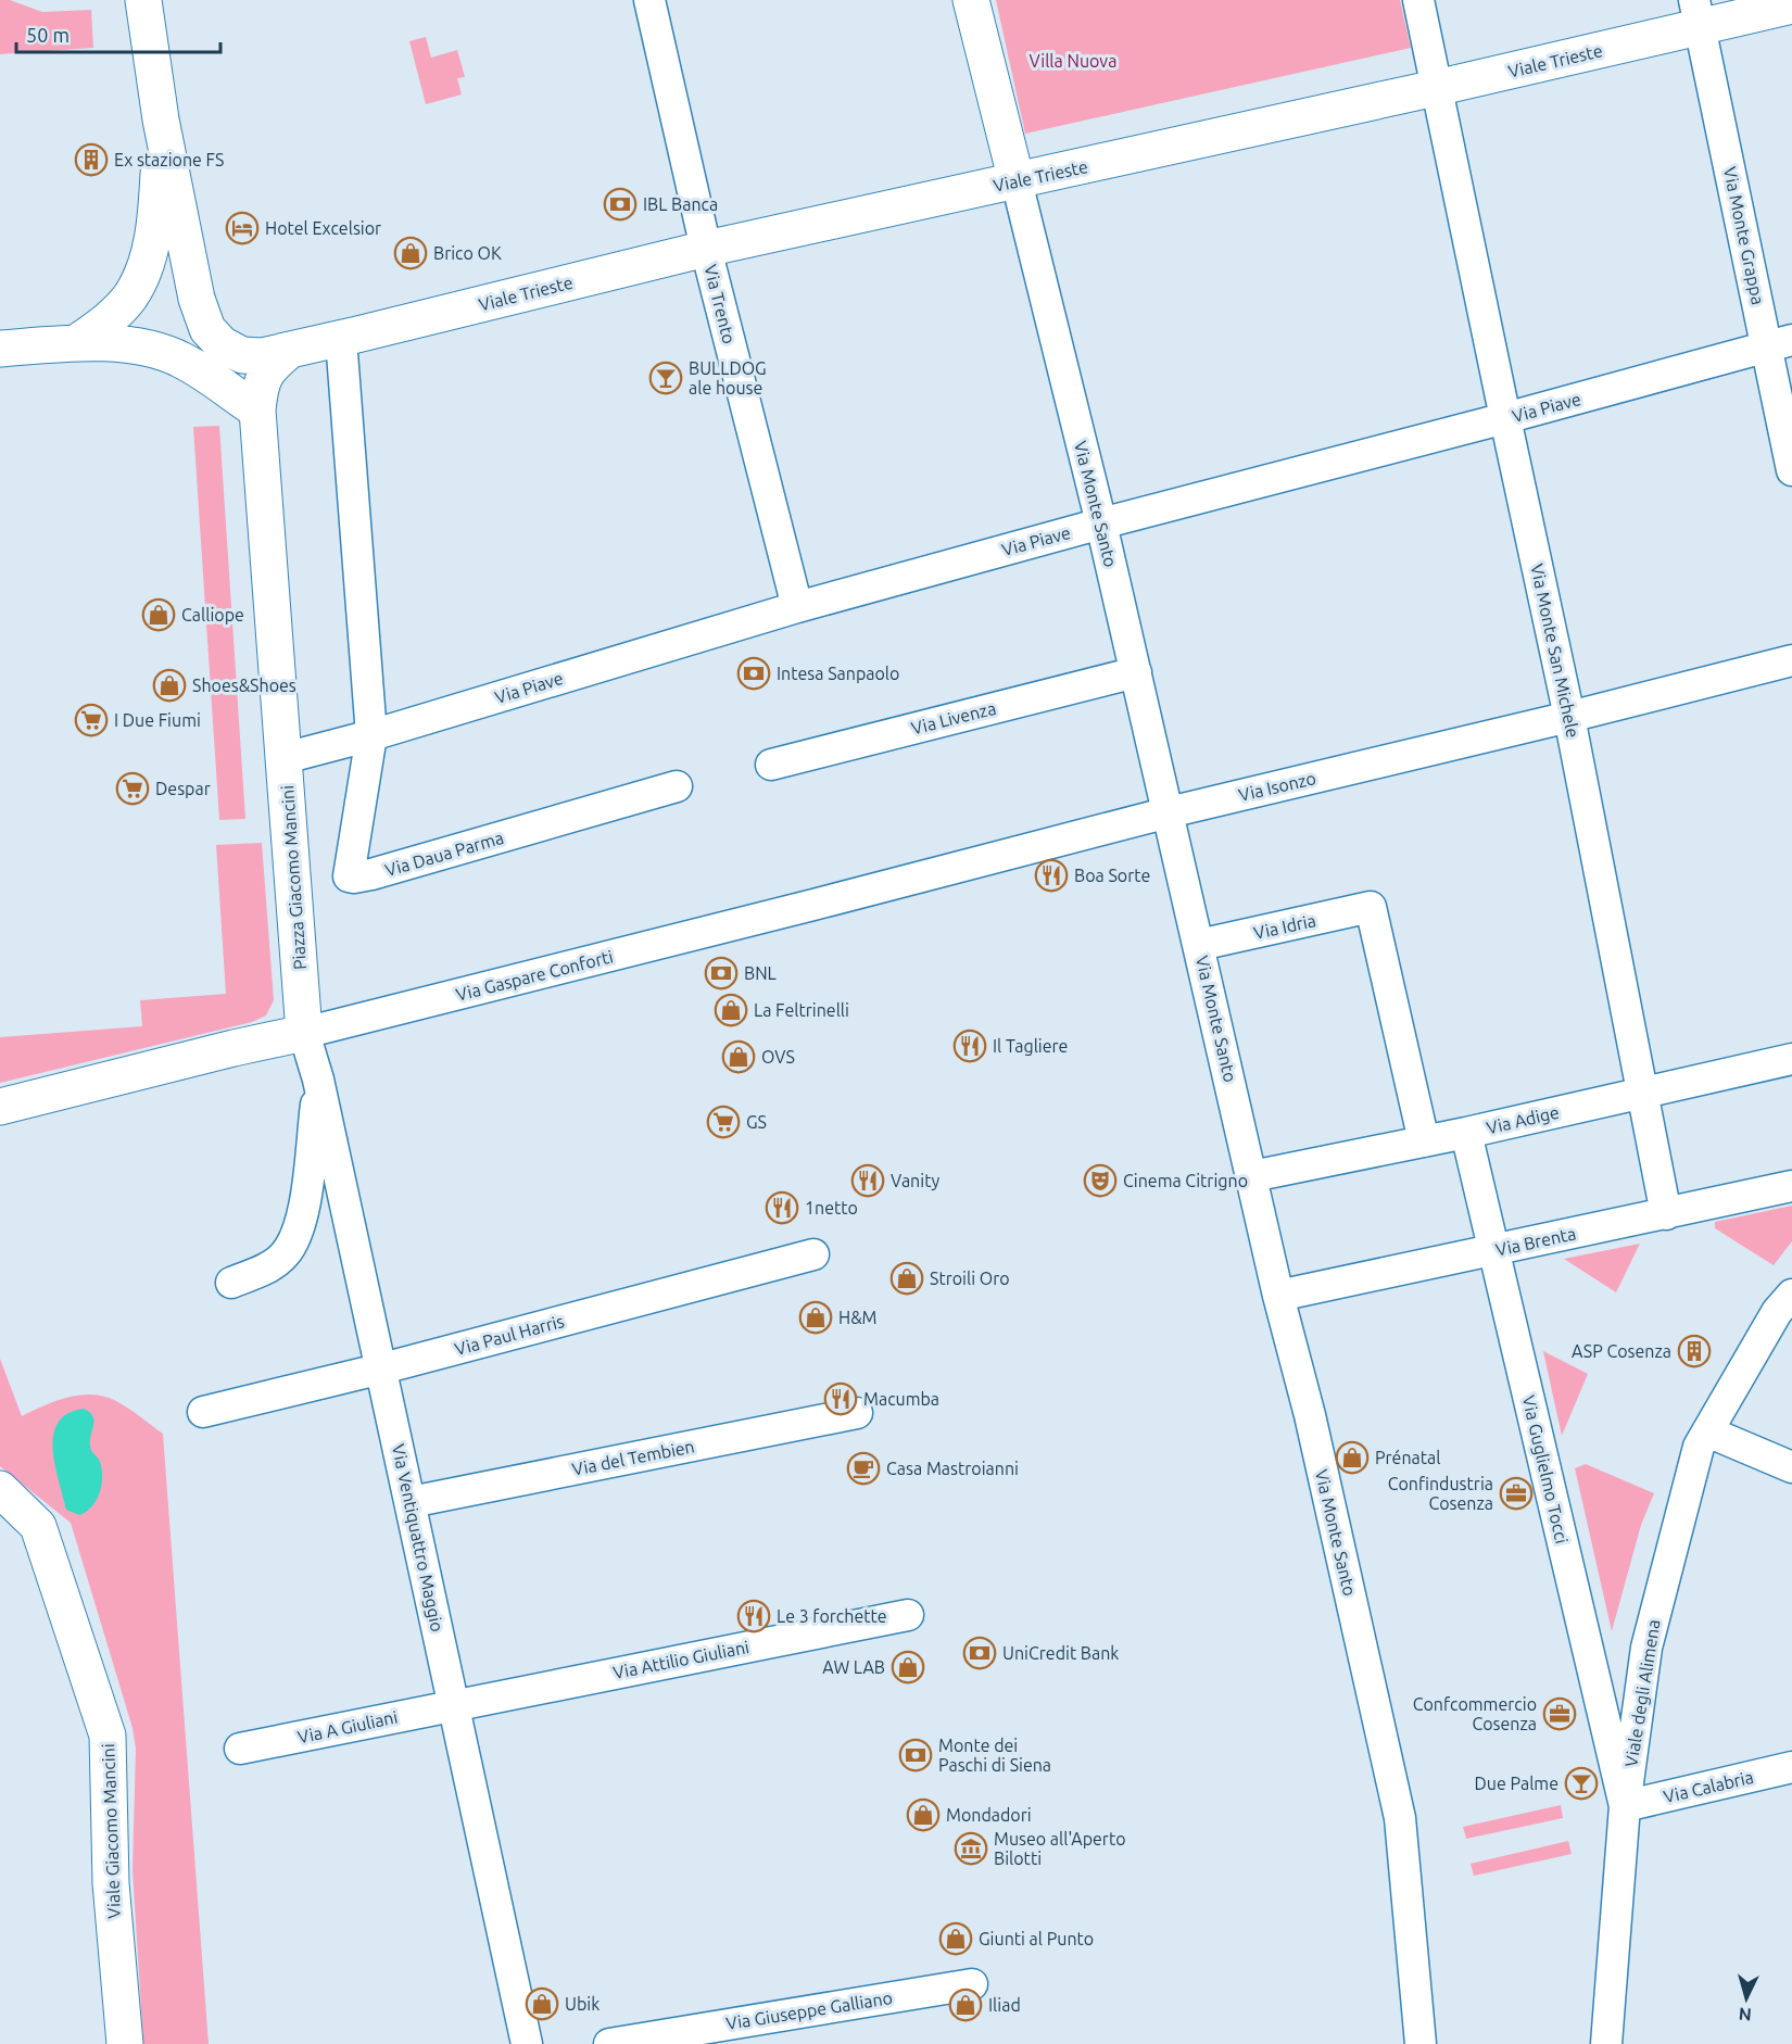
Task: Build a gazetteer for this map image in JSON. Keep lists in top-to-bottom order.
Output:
{
  "streets": {
    "street": [
      "Viale Trieste",
      "Via Monte Grappa",
      "Via Trento",
      "Via Piave",
      "Via Monte Santo",
      "Via Monte San Michele",
      "Via Livenza",
      "Via Isonzo",
      "Via Daua Parma",
      "Piazza Giacomo Mancini",
      "Via Idria",
      "Via Gaspare Conforti",
      "Via Adige",
      "Via Brenta",
      "Via Paul Harris",
      "Via del Tembien",
      "Via Guglielmo Tocci",
      "Via Ventiquattro Maggio",
      "Via Attilio Giuliani",
      "Viale degli Alimena",
      "Via A Giuliani",
      "Via Calabria",
      "Viale Giacomo Mancini",
      "Via Giuseppe Galliano"
    ]
  },
  "crossings": [
    ["Viale Trieste", "Via Monte Grappa"],
    ["Viale Trieste", "Via Trento"],
    ["Viale Trieste", "Via Monte Santo"],
    ["Viale Trieste", "Via Monte San Michele"],
    ["Viale Trieste", "Piazza Giacomo Mancini"],
    ["Via Monte Grappa", "Via Piave"],
    ["Via Trento", "Via Piave"],
    ["Via Piave", "Via Monte Santo"],
    ["Via Piave", "Via Monte San Michele"],
    ["Via Piave", "Via Daua Parma"],
    ["Via Piave", "Piazza Giacomo Mancini"],
    ["Via Monte Santo", "Via Livenza"],
    ["Via Monte Santo", "Via Isonzo"],
    ["Via Monte Santo", "Via Idria"],
    ["Via Monte Santo", "Via Adige"],
    ["Via Monte Santo", "Via Brenta"],
    ["Via Monte San Michele", "Via Isonzo"],
    ["Via Monte San Michele", "Via Adige"],
    ["Via Monte San Michele", "Via Brenta"],
    ["Via Isonzo", "Via Gaspare Conforti"],
    ["Piazza Giacomo Mancini", "Via Gaspare Conforti"],
    ["Piazza Giacomo Mancini", "Via Ventiquattro Maggio"],
    ["Via Idria", "Via Adige"],
    ["Via Gaspare Conforti", "Via Ventiquattro Maggio"],
    ["Via Adige", "Via Guglielmo Tocci"],
    ["Via Brenta", "Via Guglielmo Tocci"],
    ["Via Paul Harris", "Via Ventiquattro Maggio"],
    ["Via del Tembien", "Via Ventiquattro Maggio"],
    ["Via Guglielmo Tocci", "Viale degli Alimena"],
    ["Via Guglielmo Tocci", "Via Calabria"],
    ["Via Ventiquattro Maggio", "Via Attilio Giuliani"],
    ["Via Ventiquattro Maggio", "Via A Giuliani"],
    ["Via Attilio Giuliani", "Via A Giuliani"],
    ["Viale degli Alimena", "Via Calabria"]
  ],
  "parks": ["Villa Nuova"],
  "places": {
    "building": ["Ex stazione FS", "ASP Cosenza"],
    "bank": [
      "IBL Banca",
      "Intesa Sanpaolo",
      "BNL",
      "UniCredit Bank",
      "Monte dei Paschi di Siena"
    ],
    "hotel": ["Hotel Excelsior"],
    "shop": [
      "Brico OK",
      "Calliope",
      "Shoes&Shoes",
      "La Feltrinelli",
      "OVS",
      "Stroili Oro",
      "H&M",
      "Prénatal",
      "AW LAB",
      "Mondadori",
      "Giunti al Punto",
      "Ubik",
      "Iliad"
    ],
    "bar": ["BULLDOG ale house", "Due Palme"],
    "supermarket": ["I Due Fiumi", "Despar", "GS"],
    "restaurant": [
      "Boa Sorte",
      "Il Tagliere",
      "Vanity",
      "1netto",
      "Macumba",
      "Le 3 forchette"
    ],
    "theatre": ["Cinema Citrigno"],
    "cafe": ["Casa Mastroianni"],
    "office": ["Confindustria Cosenza", "Confcommercio Cosenza"],
    "museum": ["Museo all'Aperto Bilotti"]
  },
  "scale_bar": "50 m",
  "north": "bottom"
}
